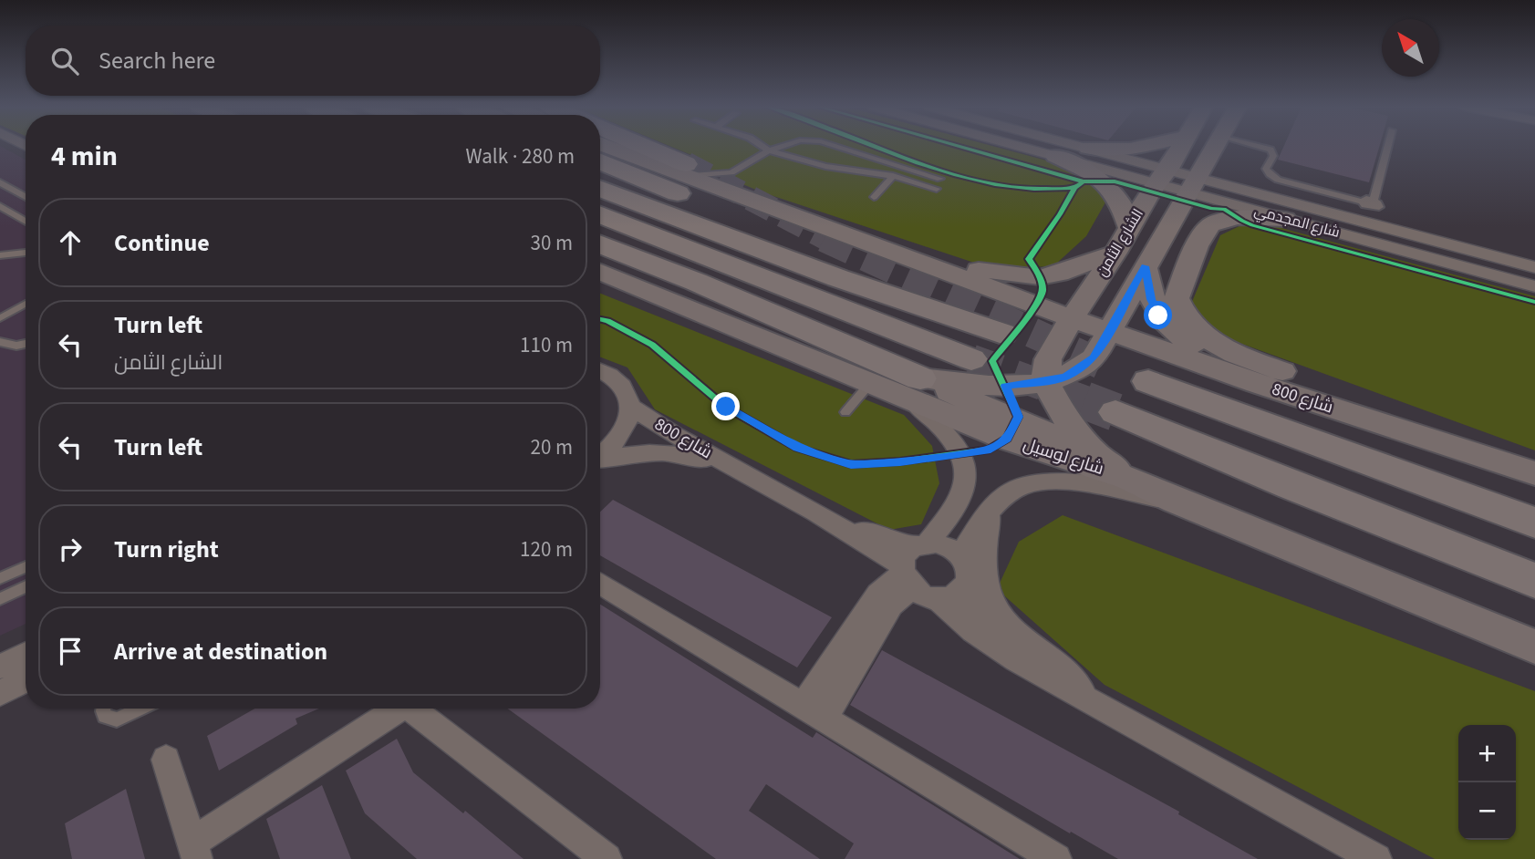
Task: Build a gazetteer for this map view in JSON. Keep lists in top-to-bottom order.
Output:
{
  "streets": {
    "street": [
      "شارع المجدمي",
      "الشارع الثامن",
      "شارع 800",
      "شارع لوسيل"
    ]
  },
  "crossings": [
    ["شارع المجدمي", "الشارع الثامن"],
    ["الشارع الثامن", "شارع 800"],
    ["الشارع الثامن", "شارع لوسيل"]
  ],
  "north": "top left",
  "page": {
    "search": "Search here",
    "heading": ["4 min", "Walk · 280 m"],
    "list": [
      ["Continue", "30 m"],
      ["Turn left", "الشارع الثامن", "110 m"],
      ["Turn left", "20 m"],
      ["Turn right", "120 m"],
      "Arrive at destination"
    ],
    "map_buttons": ["+", "−"]
  }
}
